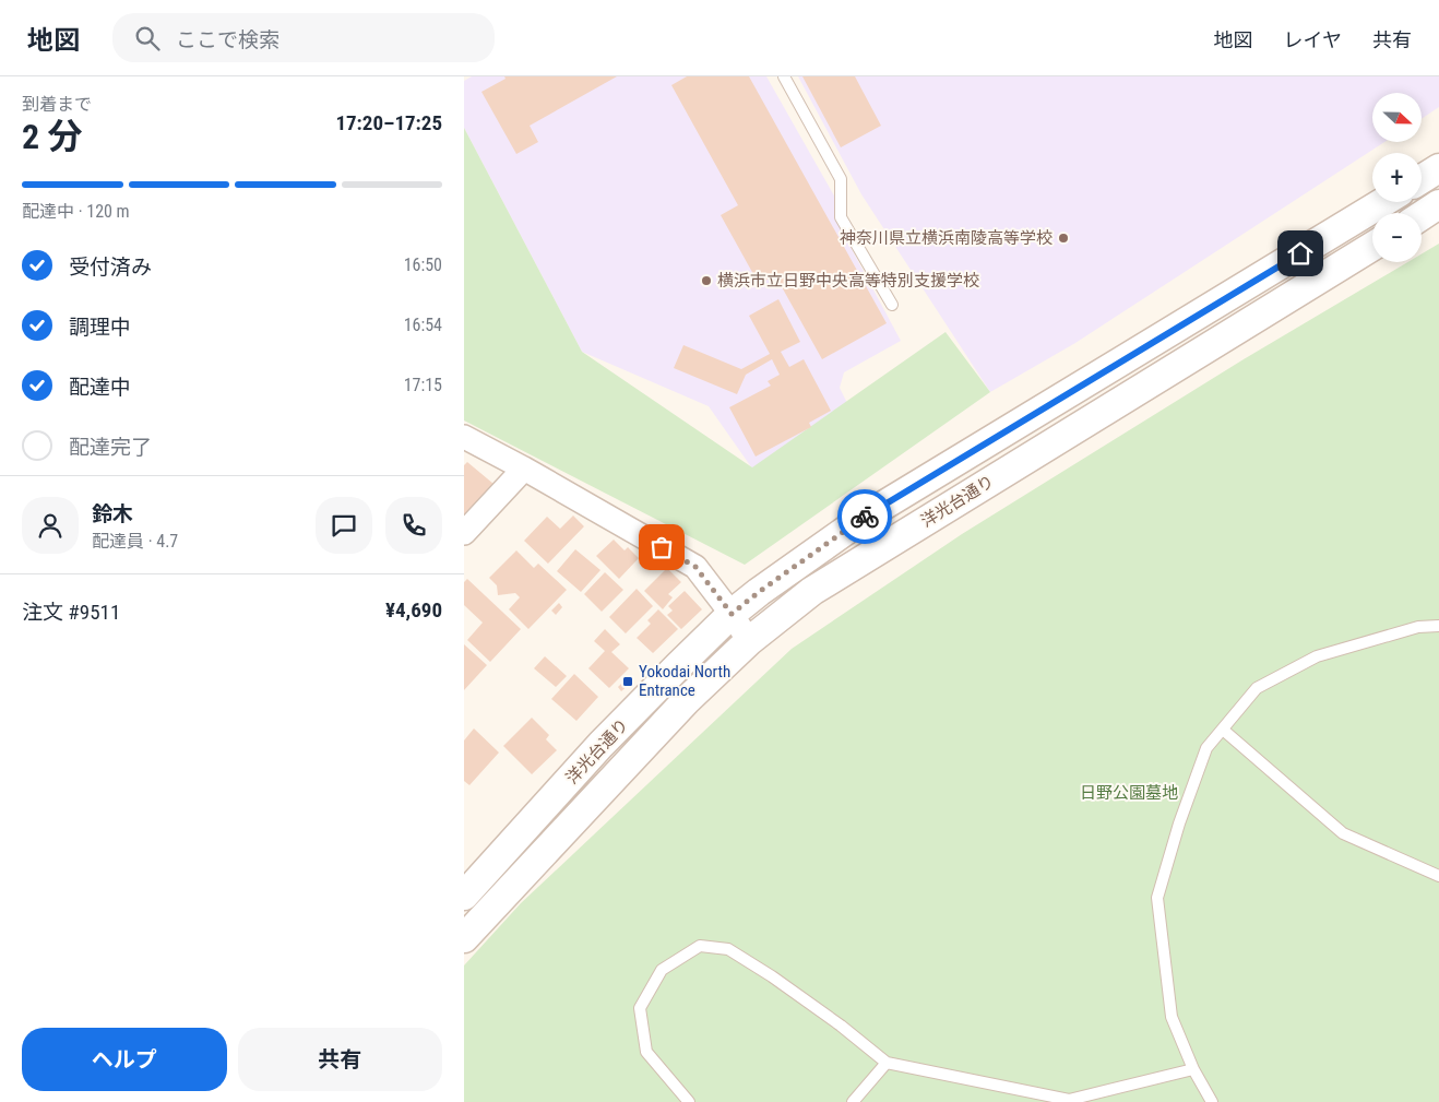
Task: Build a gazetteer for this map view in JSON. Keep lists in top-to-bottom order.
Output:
{
  "streets": {
    "street": ["洋光台通り"]
  },
  "parks": ["日野公園墓地"],
  "places": {
    "other": ["神奈川県立横浜南陵高等学校", "横浜市立日野中央高等特別支援学校"],
    "transit": ["Yokodai North Entrance"]
  },
  "north": "right",
  "page": {
    "header": "地図",
    "search": "ここで検索",
    "nav": ["地図", "レイヤ", "共有"],
    "heading": ["2 分", "到着まで", "17:20–17:25"],
    "panel": [
      "鈴木",
      "配達員 · 4.7",
      "注文 #9511",
      "¥4,690"
    ],
    "map_buttons": ["+", "−"],
    "bar": "配達中 · 120 m",
    "list": [
      ["受付済み", "16:50"],
      ["調理中", "16:54"],
      ["配達中", "17:15"],
      "配達完了"
    ],
    "buttons": ["ヘルプ", "共有"]
  }
}
